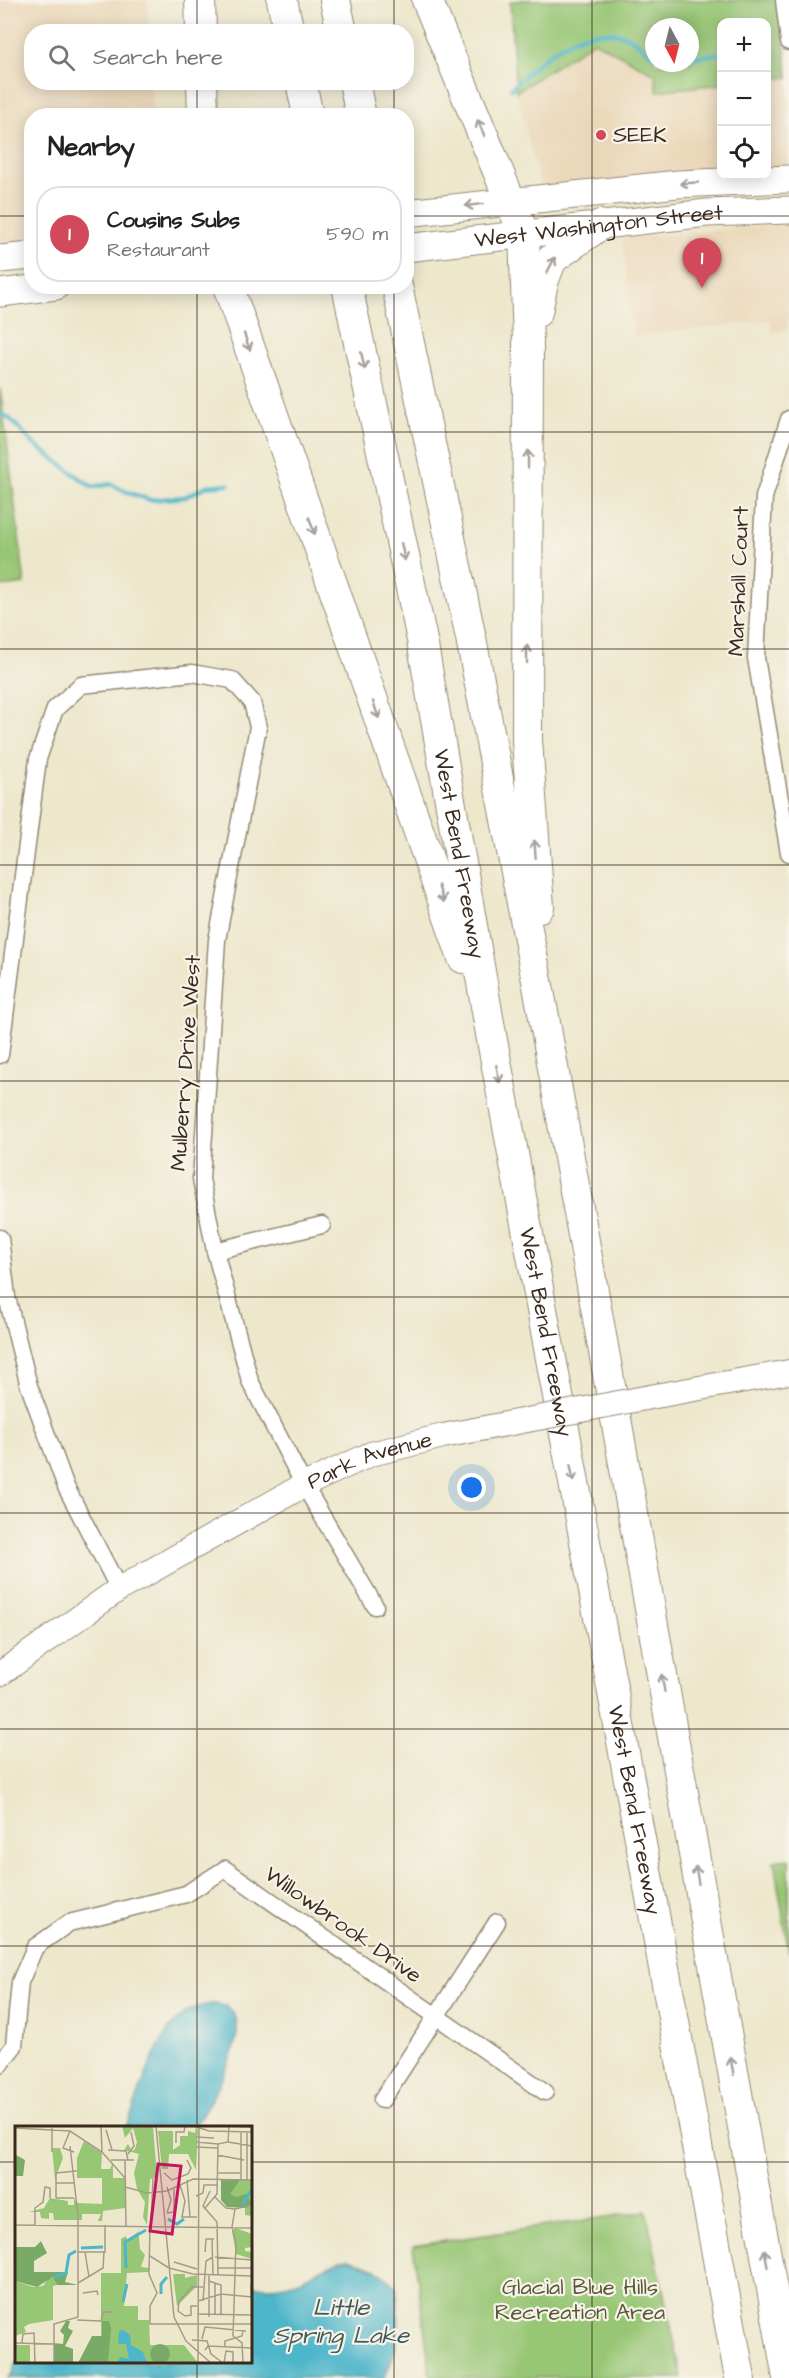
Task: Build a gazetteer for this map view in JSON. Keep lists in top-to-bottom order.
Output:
{
  "streets": {
    "highway": ["West Bend Freeway"],
    "main road": ["West Washington Street"],
    "street": [
      "Marshall Court",
      "Mulberry Drive West",
      "Park Avenue",
      "Willowbrook Drive"
    ]
  },
  "crossings": [
    ["Mulberry Drive West", "Park Avenue"]
  ],
  "water": ["Little Spring Lake"],
  "parks": ["Glacial Blue Hills Recreation Area"],
  "places": ["SEEK"],
  "north": "bottom",
  "page": {
    "map_buttons": ["+", "−"],
    "search": "Search here",
    "heading": "Nearby",
    "list": [
      {
        "mark": "1",
        "name": "Cousins Subs",
        "note": "Restaurant",
        "value": "590 m"
      }
    ],
    "pins": "1"
  }
}
